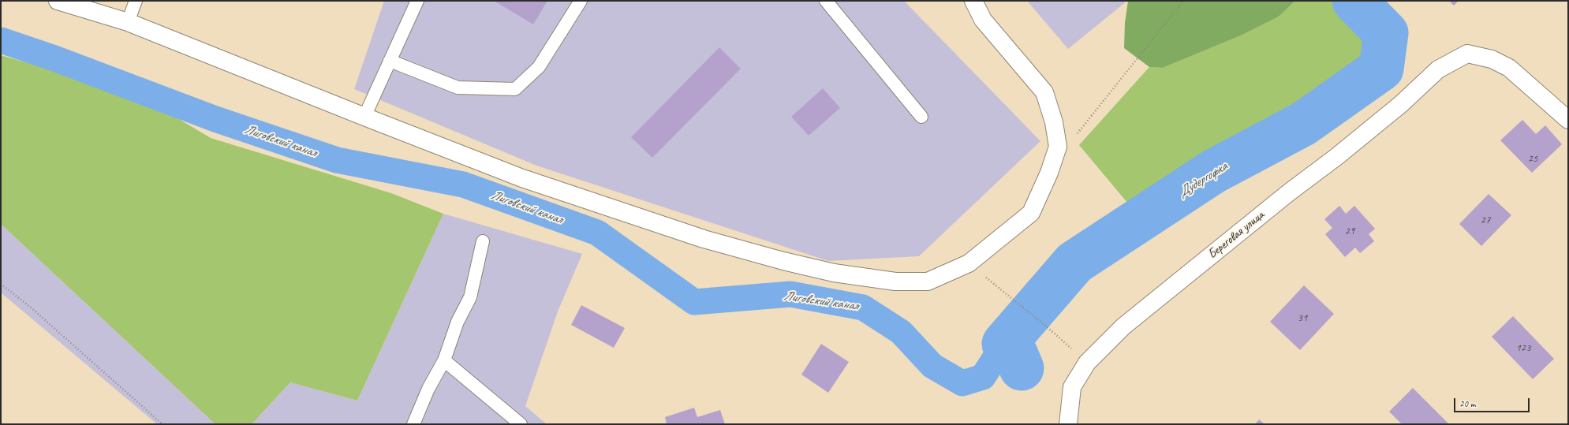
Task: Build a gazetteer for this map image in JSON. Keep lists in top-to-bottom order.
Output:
{
  "streets": {
    "street": ["Береговая улица"]
  },
  "water": ["Лиговский канал", "Дудергофка"],
  "house_numbers": [
    "25",
    "27",
    "29",
    "31",
    "123"
  ],
  "scale_bar": "20 m"
}
